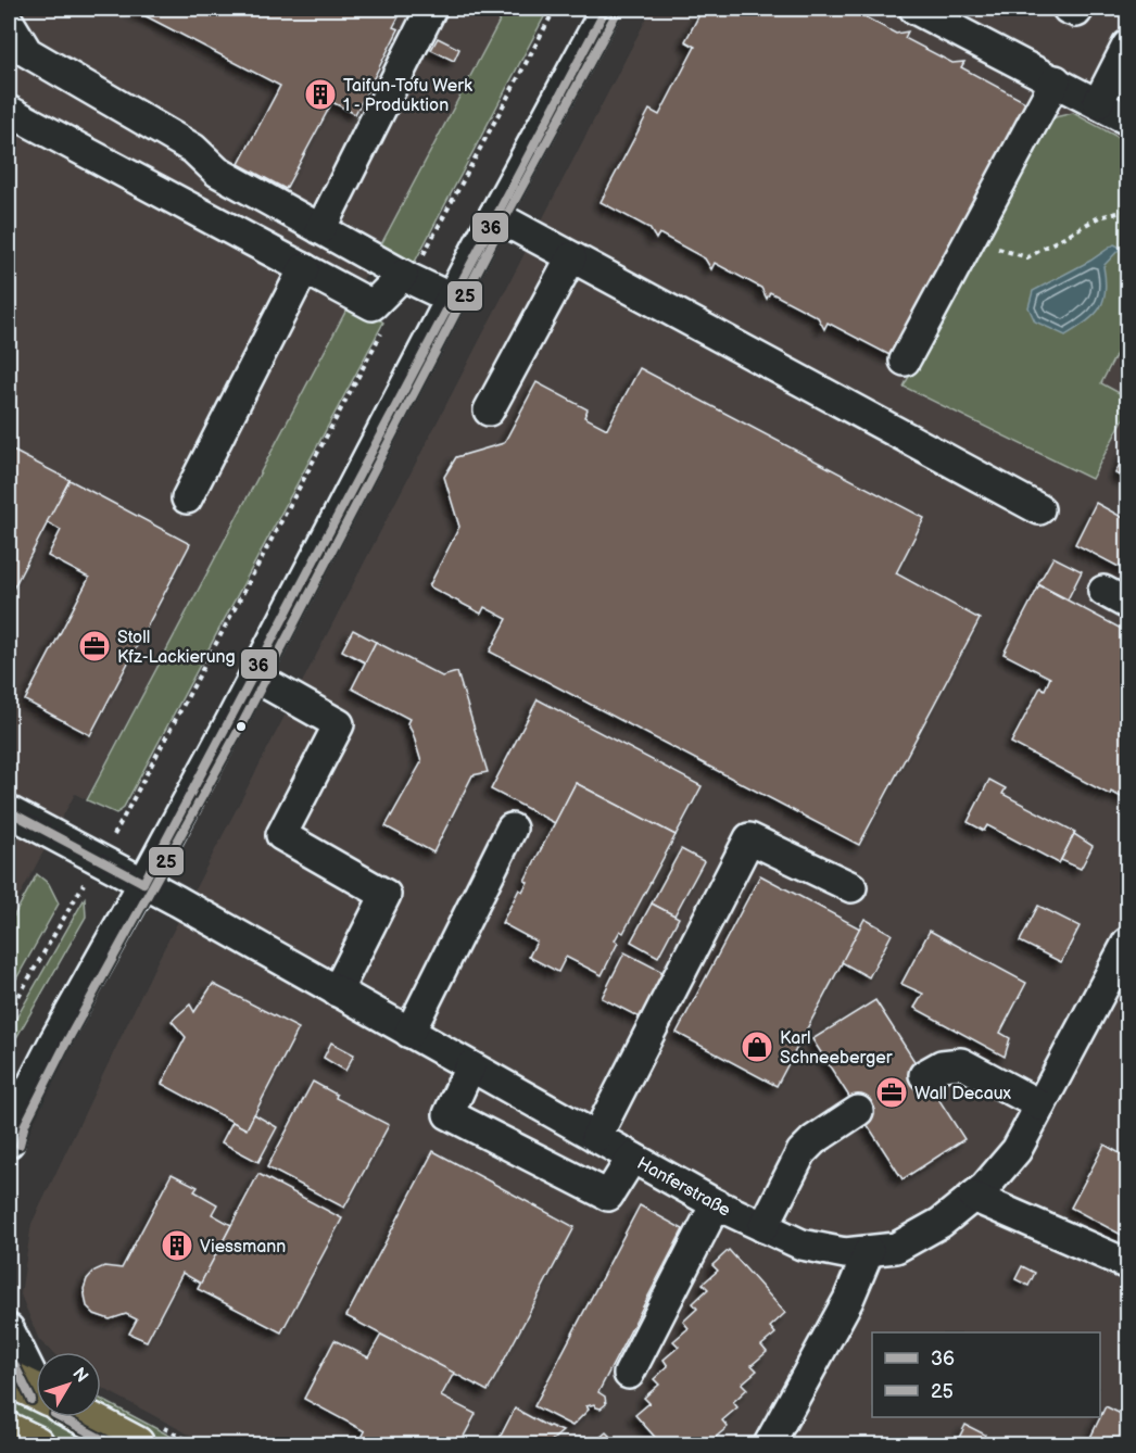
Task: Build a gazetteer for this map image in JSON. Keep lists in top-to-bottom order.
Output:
{
  "streets": {
    "street": ["Hanferstraße"]
  },
  "places": {
    "building": ["Taifun-Tofu Werk 1 - Produktion", "Viessmann"],
    "office": ["Stoll Kfz-Lackierung", "Wall Decaux"],
    "shop": ["Karl Schneeberger"]
  },
  "lines": ["transit line 36", "transit line 25"],
  "legend": ["36", "25"],
  "north": "top right"
}
